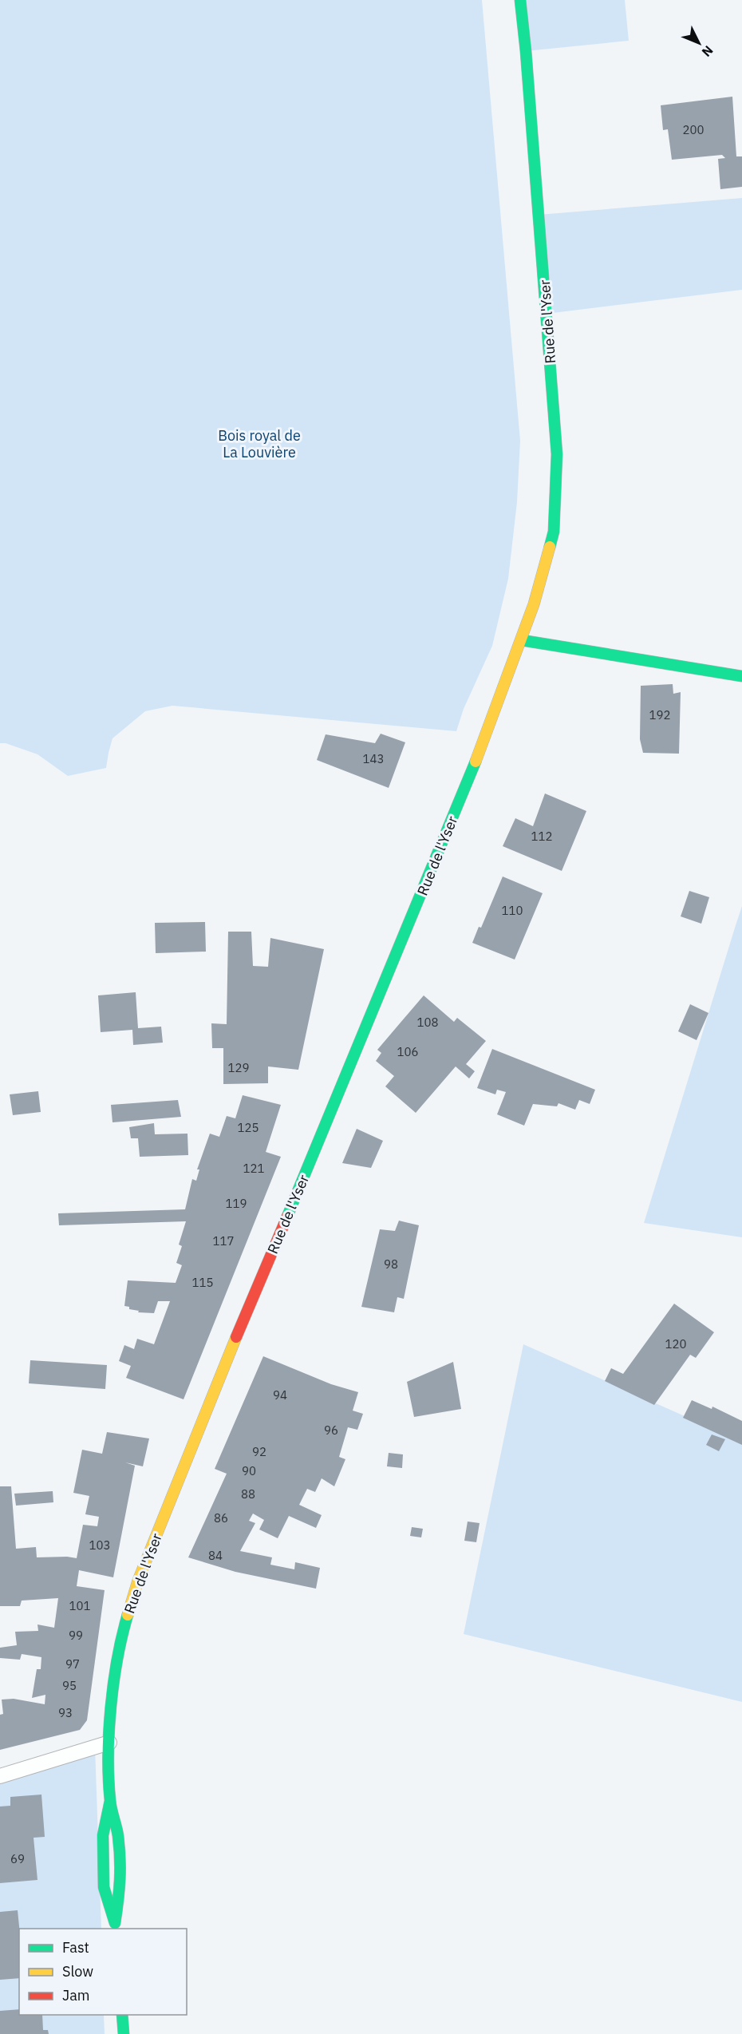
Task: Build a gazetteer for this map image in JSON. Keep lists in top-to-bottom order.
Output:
{
  "streets": {
    "street": ["Rue de l'Yser"]
  },
  "parks": ["Bois royal de La Louvière"],
  "house_numbers": [
    "200",
    "192",
    "143",
    "112",
    "110",
    "108",
    "106",
    "129",
    "125",
    "121",
    "119",
    "117",
    "98",
    "115",
    "120",
    "94",
    "96",
    "92",
    "90",
    "88",
    "86",
    "103",
    "84",
    "101",
    "99",
    "97",
    "95",
    "93",
    "69"
  ],
  "legend": ["Fast", "Slow", "Jam"],
  "north": "bottom right"
}
